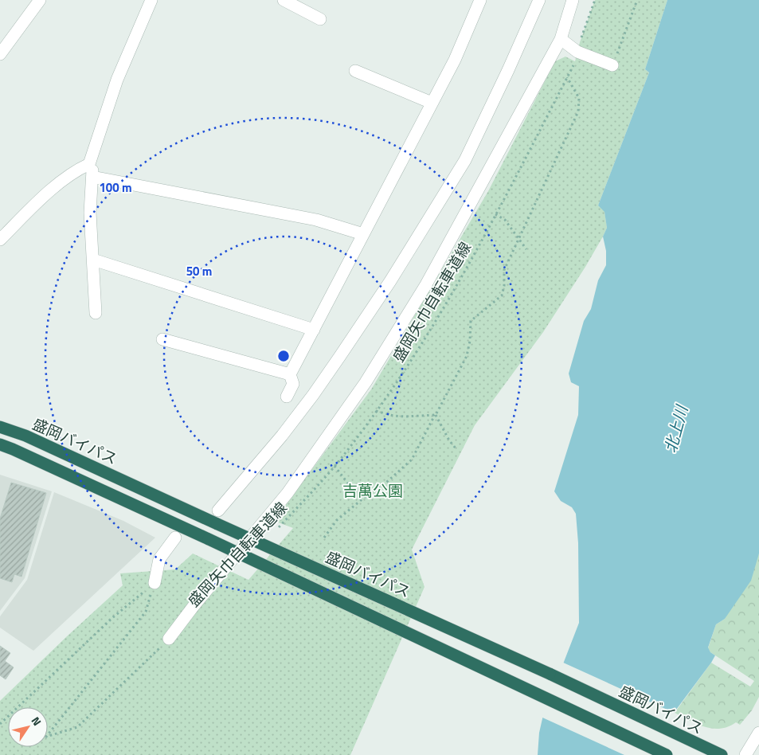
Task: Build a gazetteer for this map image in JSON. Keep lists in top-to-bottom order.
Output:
{
  "streets": {
    "highway": ["盛岡バイパス"],
    "path": ["盛岡矢巾自転車道線"]
  },
  "water": ["北上川"],
  "parks": ["吉萬公園"],
  "north": "top right",
  "rings": ["100 m", "50 m"]
}
